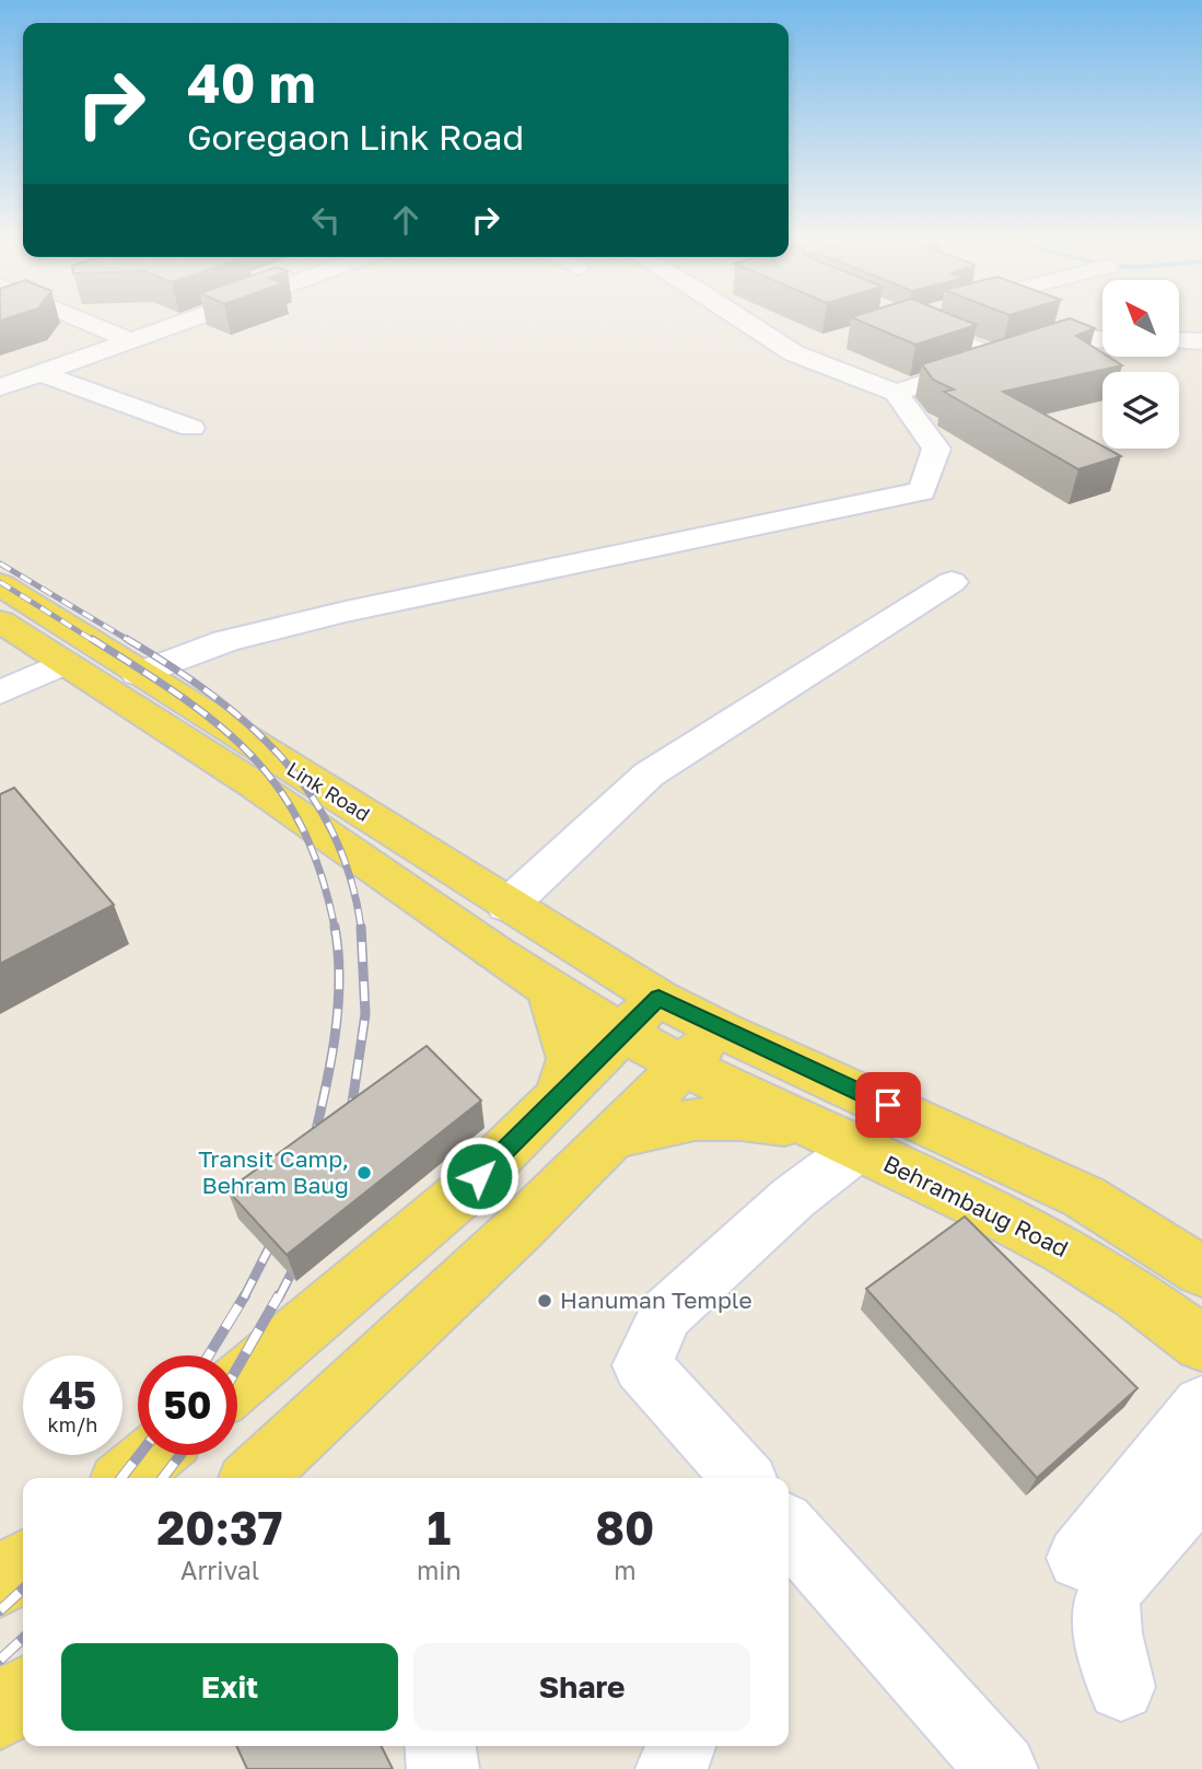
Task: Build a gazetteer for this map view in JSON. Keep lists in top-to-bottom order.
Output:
{
  "streets": {
    "main road": ["Link Road", "Behrambaug Road"]
  },
  "crossings": [
    ["Link Road", "Behrambaug Road"]
  ],
  "places": ["Transit Camp, Behram Baug", "Hanuman Temple"],
  "north": "top left",
  "page": {
    "turn": ["40 m", "Goregaon Link Road"],
    "speed": "45 km/h",
    "limit": "50",
    "eta": [
      "20:37",
      "Arrival",
      "1",
      "min",
      "80",
      "m"
    ],
    "buttons": ["Exit", "Share"]
  }
}
